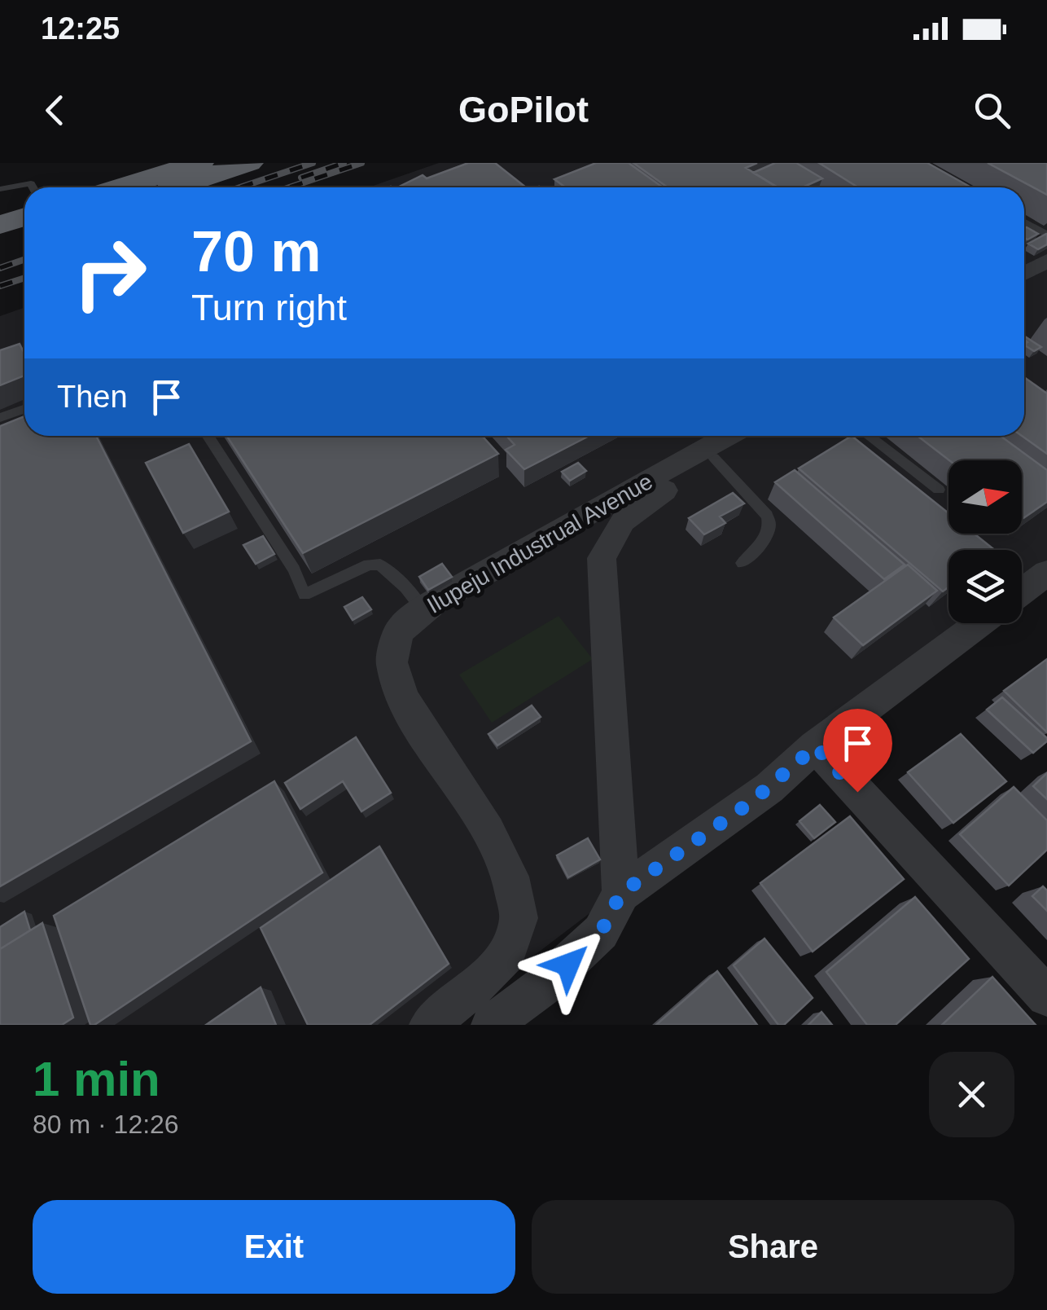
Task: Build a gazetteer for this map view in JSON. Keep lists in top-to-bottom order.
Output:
{
  "streets": {
    "street": ["Ilupeju Industrual Avenue"]
  },
  "north": "right",
  "page": {
    "status": "12:25",
    "header": "GoPilot",
    "turn": ["70 m", "Turn right"],
    "then": "Then",
    "heading": ["1 min", "80 m · 12:26"],
    "buttons": ["Exit", "Share"]
  }
}
